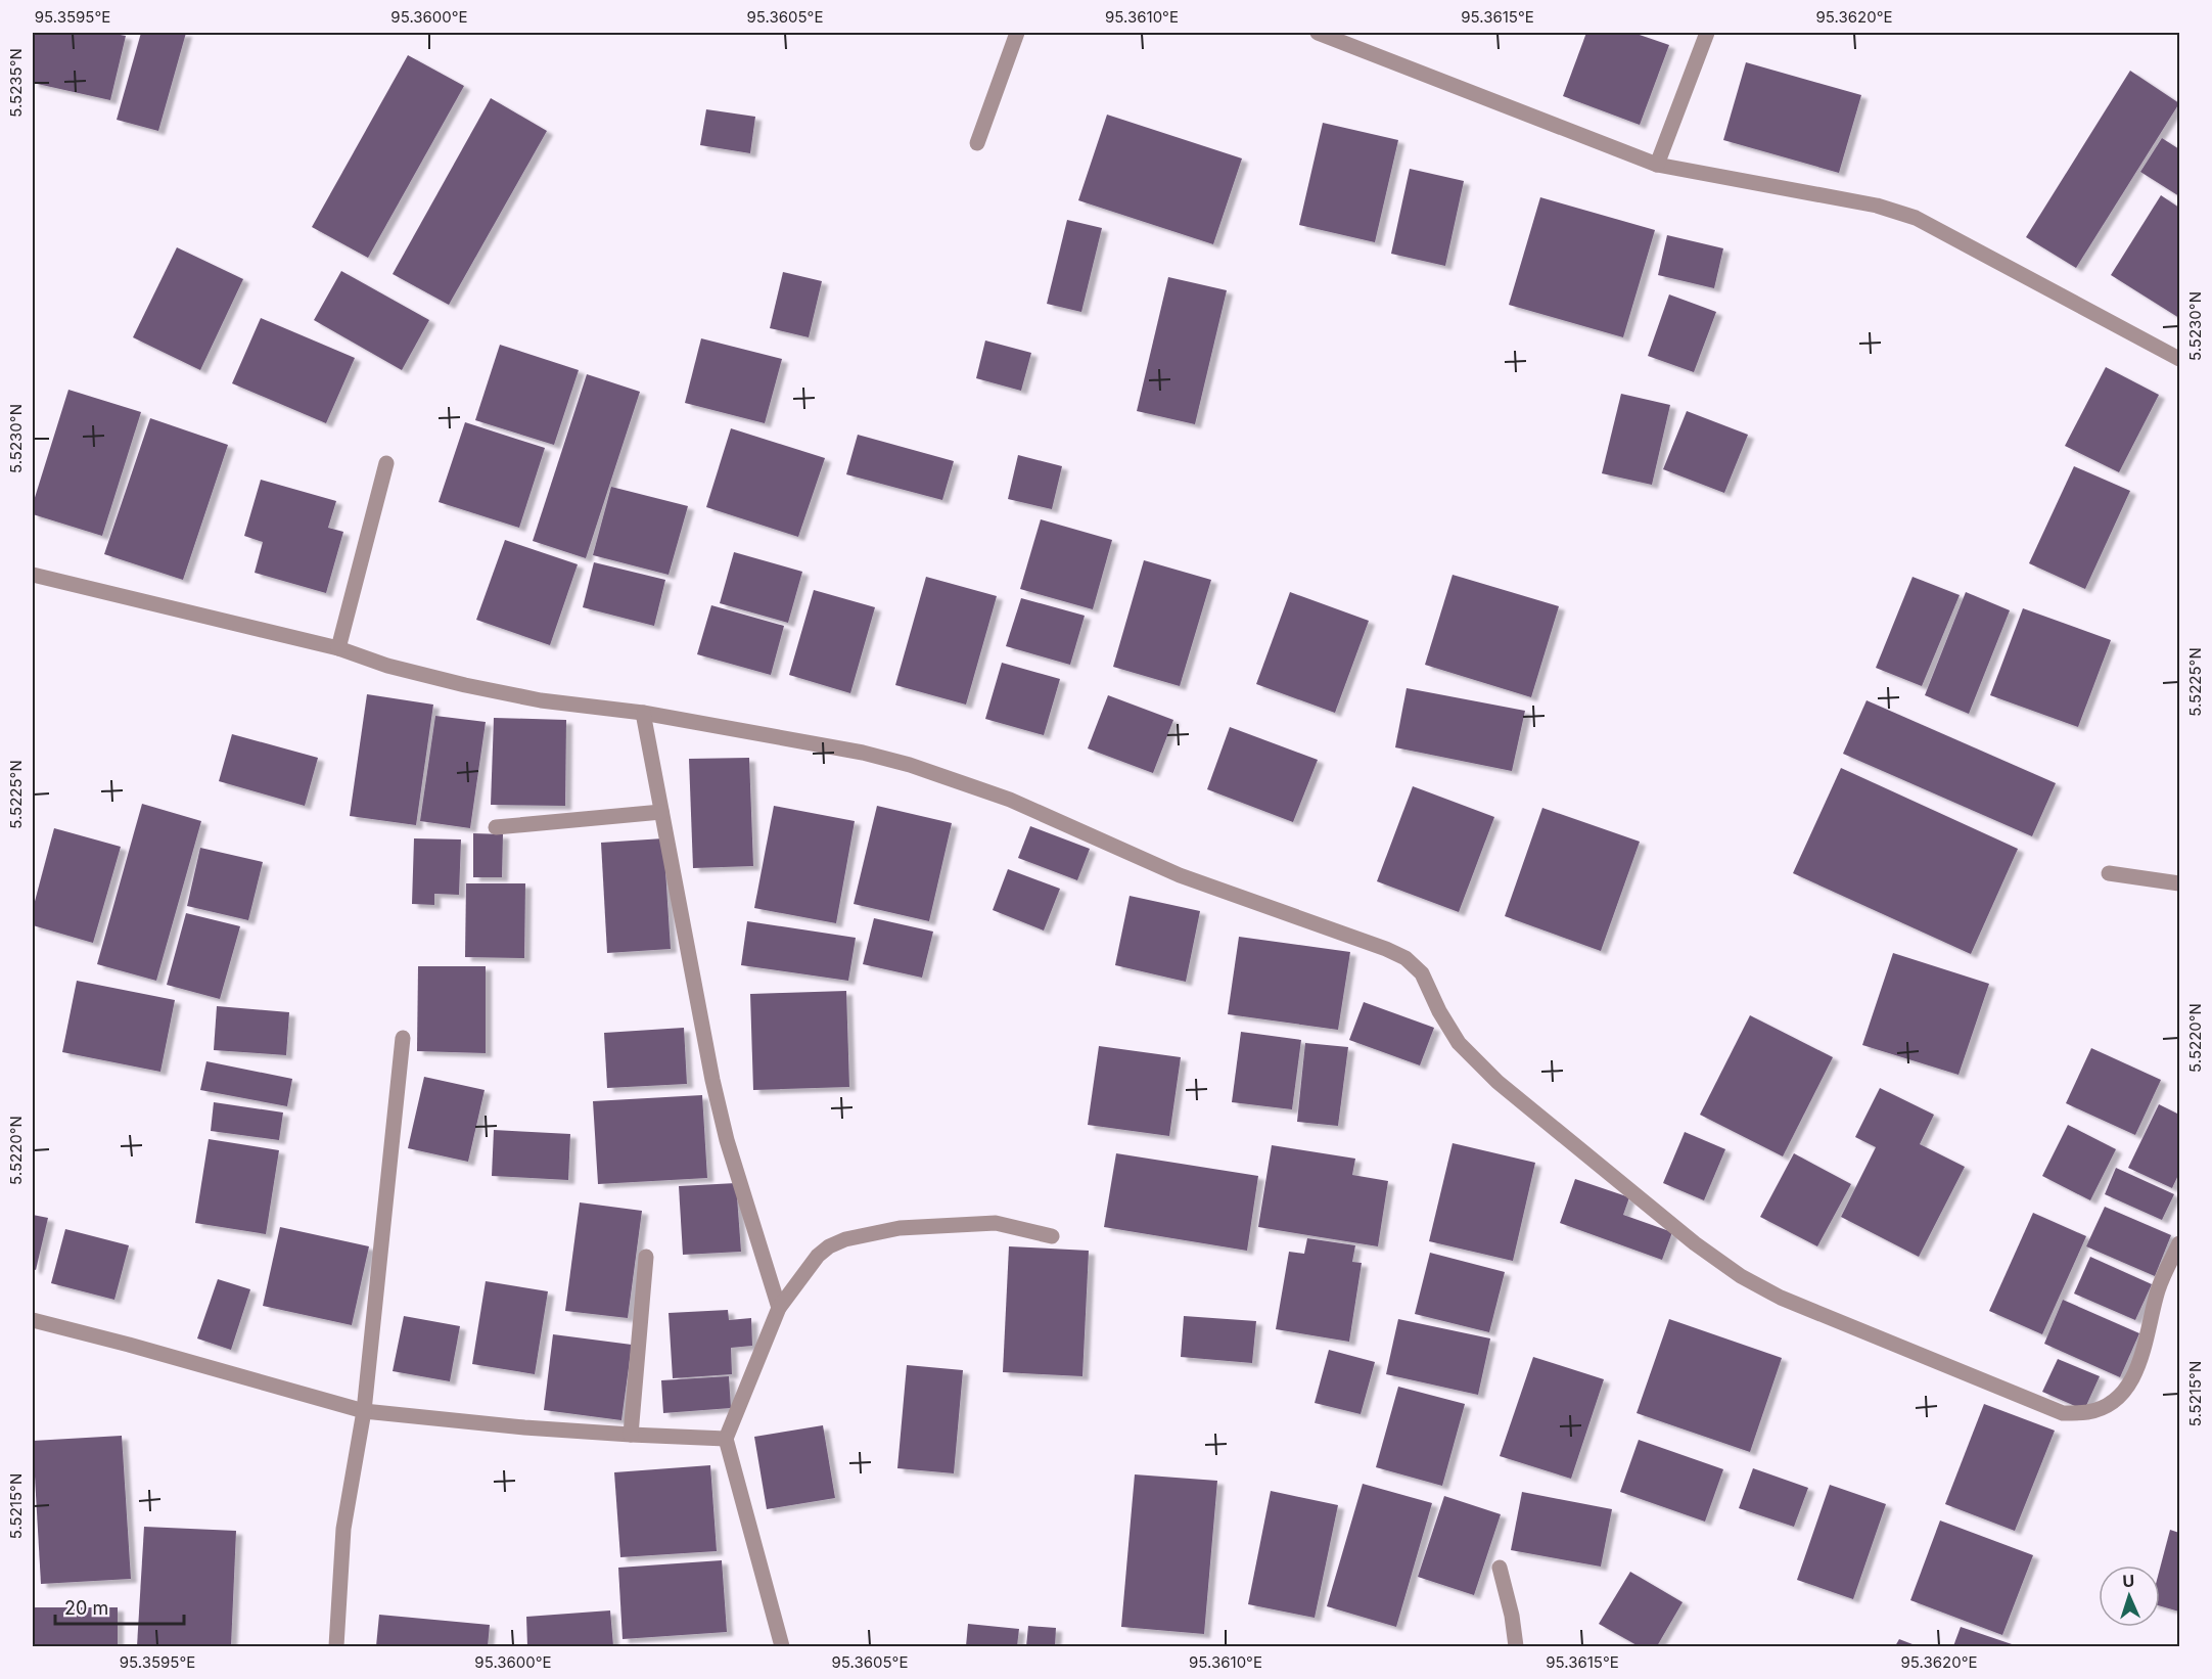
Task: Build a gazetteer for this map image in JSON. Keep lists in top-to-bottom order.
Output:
{
  "scale_bar": "20 m",
  "north": "top",
  "coordinates": [
    "95.3595°E",
    "95.3600°E",
    "95.3605°E",
    "95.3610°E",
    "95.3615°E",
    "95.3620°E",
    "5.5235°N",
    "5.5230°N",
    "5.5225°N",
    "5.5220°N",
    "5.5215°N"
  ]
}
